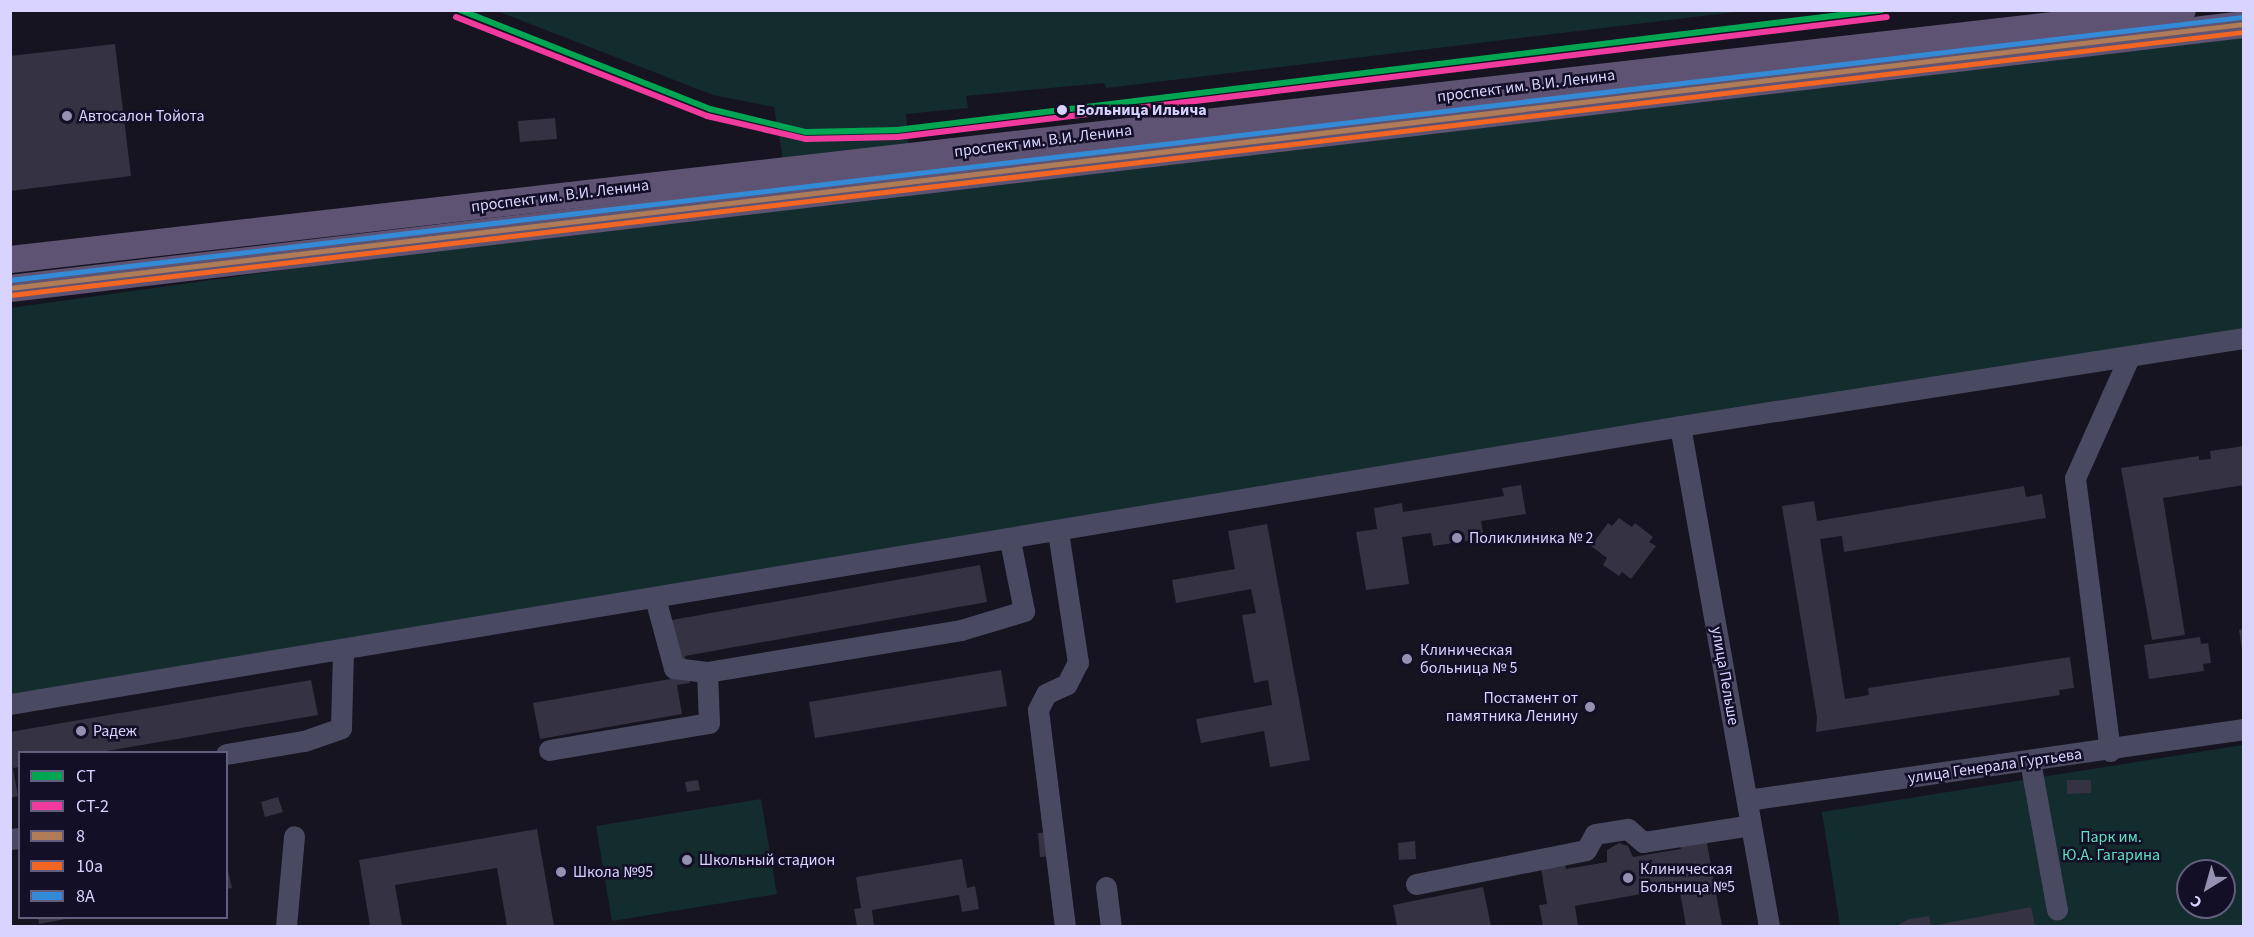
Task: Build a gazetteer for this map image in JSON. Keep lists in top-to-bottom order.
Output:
{
  "streets": {
    "main road": ["проспект им. В.И. Ленина"],
    "street": ["улица Пельше", "улица Генерала Гуртьева"]
  },
  "crossings": [
    ["улица Пельше", "улица Генерала Гуртьева"]
  ],
  "parks": ["Парк им. Ю.А. Гагарина"],
  "places": [
    "Больница Ильича",
    "Автосалон Тойота",
    "Поликлиника № 2",
    "Клиническая больница № 5",
    "Постамент от памятника Ленину",
    "Радеж",
    "Школьный стадион",
    "Школа №95",
    "Клиническая Больница №5"
  ],
  "lines": [
    "transit line СТ",
    "transit line СТ-2",
    "transit line 8А",
    "transit line 8",
    "transit line 10а"
  ],
  "legend": [
    "СТ",
    "СТ-2",
    "8",
    "10а",
    "8А"
  ],
  "north": "bottom left"
}
